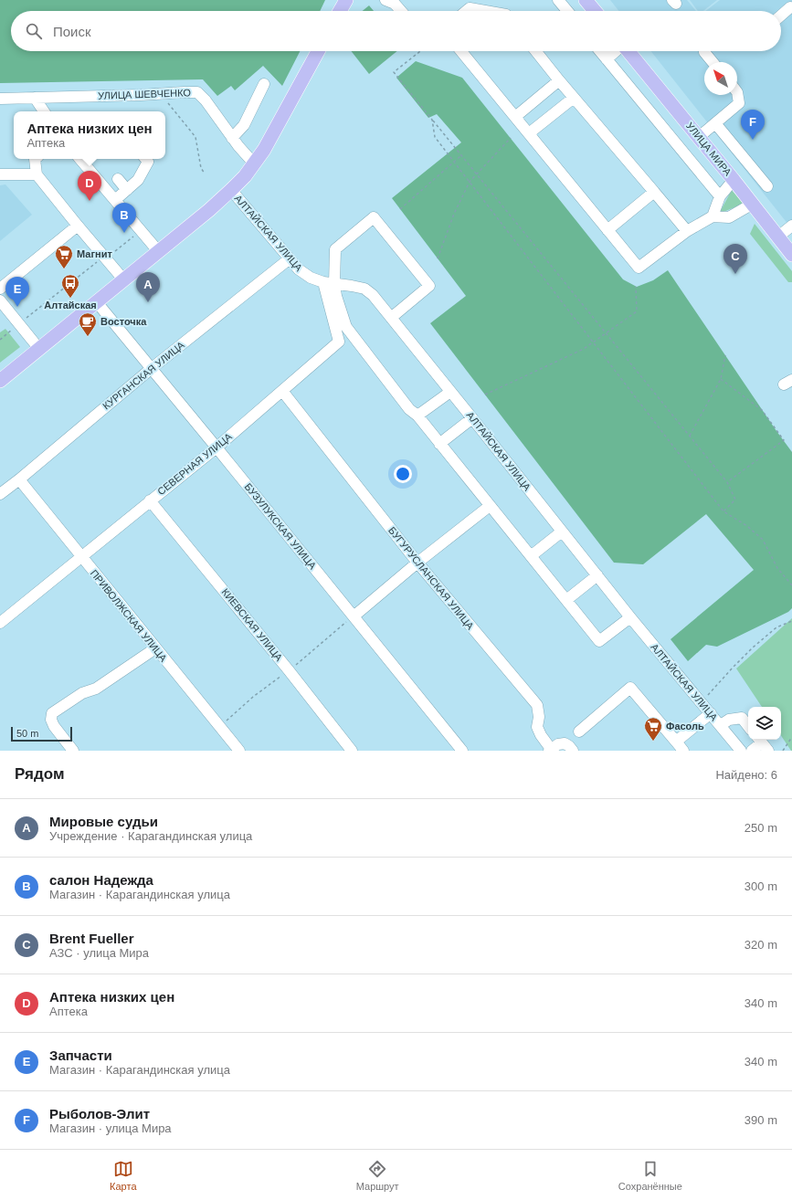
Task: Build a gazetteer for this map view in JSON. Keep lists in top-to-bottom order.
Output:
{
  "streets": {
    "main road": ["УЛИЦА МИРА"],
    "street": [
      "УЛИЦА ШЕВЧЕНКО",
      "АЛТАЙСКАЯ УЛИЦА",
      "КУРГАНСКАЯ УЛИЦА",
      "СЕВЕРНАЯ УЛИЦА",
      "БУЗУЛУКСКАЯ УЛИЦА",
      "БУГУРУСЛАНСКАЯ УЛИЦА",
      "ПРИВОЛЖСКАЯ УЛИЦА",
      "КИЕВСКАЯ УЛИЦА"
    ]
  },
  "crossings": [
    ["АЛТАЙСКАЯ УЛИЦА", "КУРГАНСКАЯ УЛИЦА"],
    ["АЛТАЙСКАЯ УЛИЦА", "СЕВЕРНАЯ УЛИЦА"],
    ["КУРГАНСКАЯ УЛИЦА", "БУЗУЛУКСКАЯ УЛИЦА"],
    ["КУРГАНСКАЯ УЛИЦА", "ПРИВОЛЖСКАЯ УЛИЦА"],
    ["СЕВЕРНАЯ УЛИЦА", "БУЗУЛУКСКАЯ УЛИЦА"],
    ["СЕВЕРНАЯ УЛИЦА", "БУГУРУСЛАНСКАЯ УЛИЦА"],
    ["СЕВЕРНАЯ УЛИЦА", "ПРИВОЛЖСКАЯ УЛИЦА"],
    ["СЕВЕРНАЯ УЛИЦА", "КИЕВСКАЯ УЛИЦА"]
  ],
  "places": {
    "supermarket": ["Магнит", "Фасоль"],
    "bus stop": ["Алтайская"],
    "cafe": ["Восточка"]
  },
  "scale_bar": "50 m",
  "north": "top left",
  "page": {
    "search": "Поиск",
    "pins": [
      "F",
      "D",
      "B",
      "C",
      "A",
      "E"
    ],
    "popup": ["Аптека низких цен", "Аптека"],
    "scale": "50 m",
    "heading": ["Рядом", "Найдено: 6"],
    "list": [
      {
        "mark": "A",
        "name": "Мировые судьи",
        "note": "Учреждение · Карагандинская улица",
        "value": "250 m"
      },
      {
        "mark": "B",
        "name": "салон Надежда",
        "note": "Магазин · Карагандинская улица",
        "value": "300 m"
      },
      {
        "mark": "C",
        "name": "Brent Fueller",
        "note": "АЗС · улица Мира",
        "value": "320 m"
      },
      {
        "mark": "D",
        "name": "Аптека низких цен",
        "note": "Аптека",
        "value": "340 m"
      },
      {
        "mark": "E",
        "name": "Запчасти",
        "note": "Магазин · Карагандинская улица",
        "value": "340 m"
      },
      {
        "mark": "F",
        "name": "Рыболов-Элит",
        "note": "Магазин · улица Мира",
        "value": "390 m"
      }
    ],
    "nav": ["Карта", "Маршрут", "Сохранённые"]
  }
}
